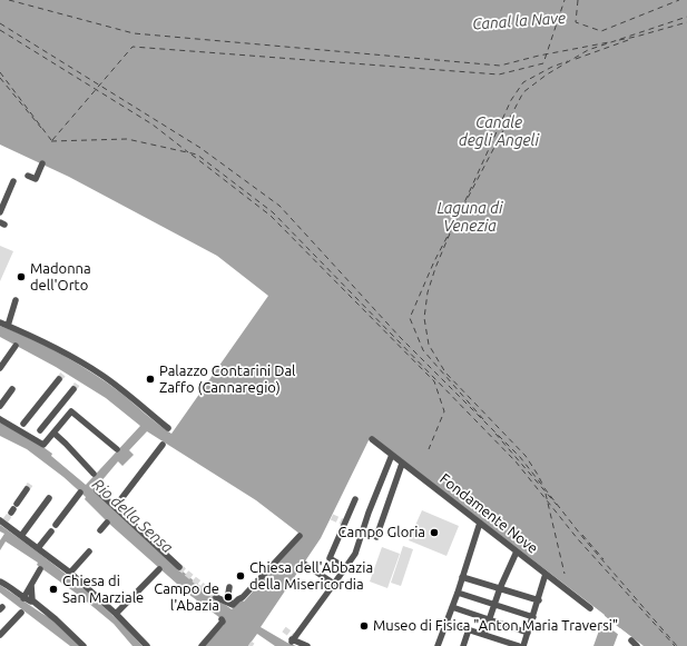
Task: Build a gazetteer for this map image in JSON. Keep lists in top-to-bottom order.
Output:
{
  "streets": {
    "street": ["Fondamente Nove"]
  },
  "water": [
    "Canal la Nave",
    "Canale degli Angeli",
    "Laguna di Venezia",
    "Rio della Sensa"
  ],
  "places": [
    "Madonna dell'Orto",
    "Palazzo Contarini Dal Zaffo (Cannaregio)",
    "Campo Gloria",
    "Chiesa dell'Abbazia della Misericordia",
    "Chiesa di San Marziale",
    "Campo de l'Abazia",
    "Museo di Fisica \"Anton Maria Traversi\""
  ]
}
